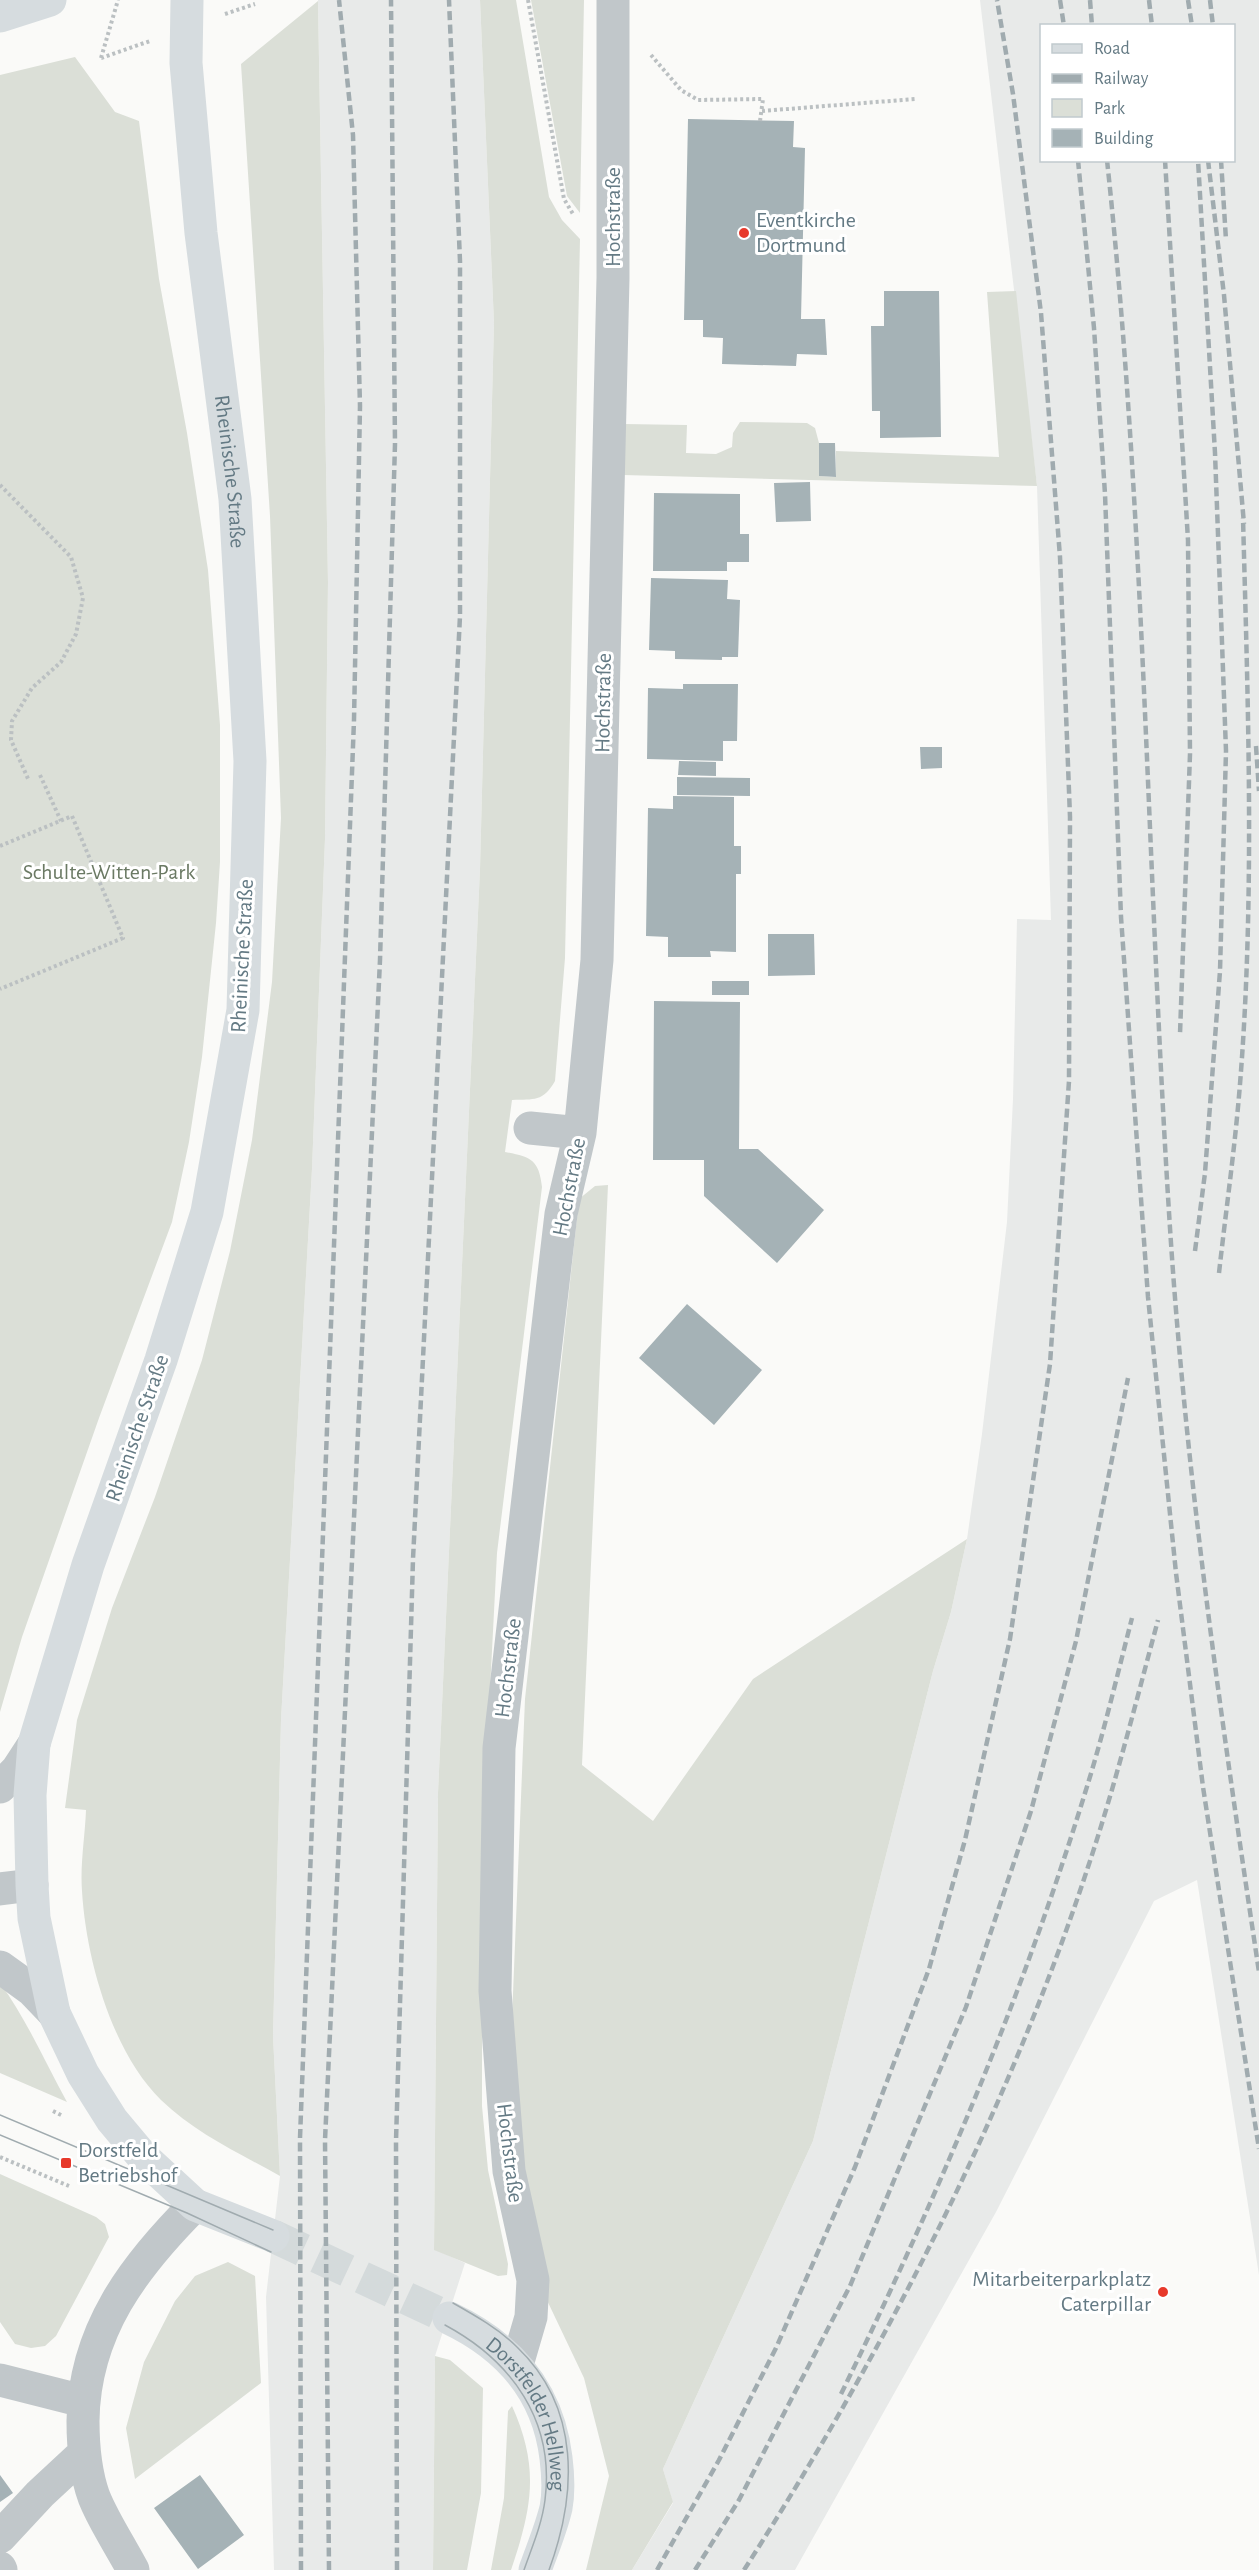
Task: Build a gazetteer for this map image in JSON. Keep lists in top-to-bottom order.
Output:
{
  "streets": {
    "main road": ["Rheinische Straße", "Dorstfelder Hellweg"],
    "street": ["Hochstraße"]
  },
  "crossings": [
    ["Hochstraße", "Dorstfelder Hellweg"]
  ],
  "parks": ["Schulte-Witten-Park"],
  "places": {
    "other": ["Eventkirche Dortmund", "Mitarbeiterparkplatz Caterpillar"],
    "transit": ["Dorstfeld Betriebshof"]
  },
  "legend": [
    "Road",
    "Railway",
    "Park",
    "Building"
  ]
}
